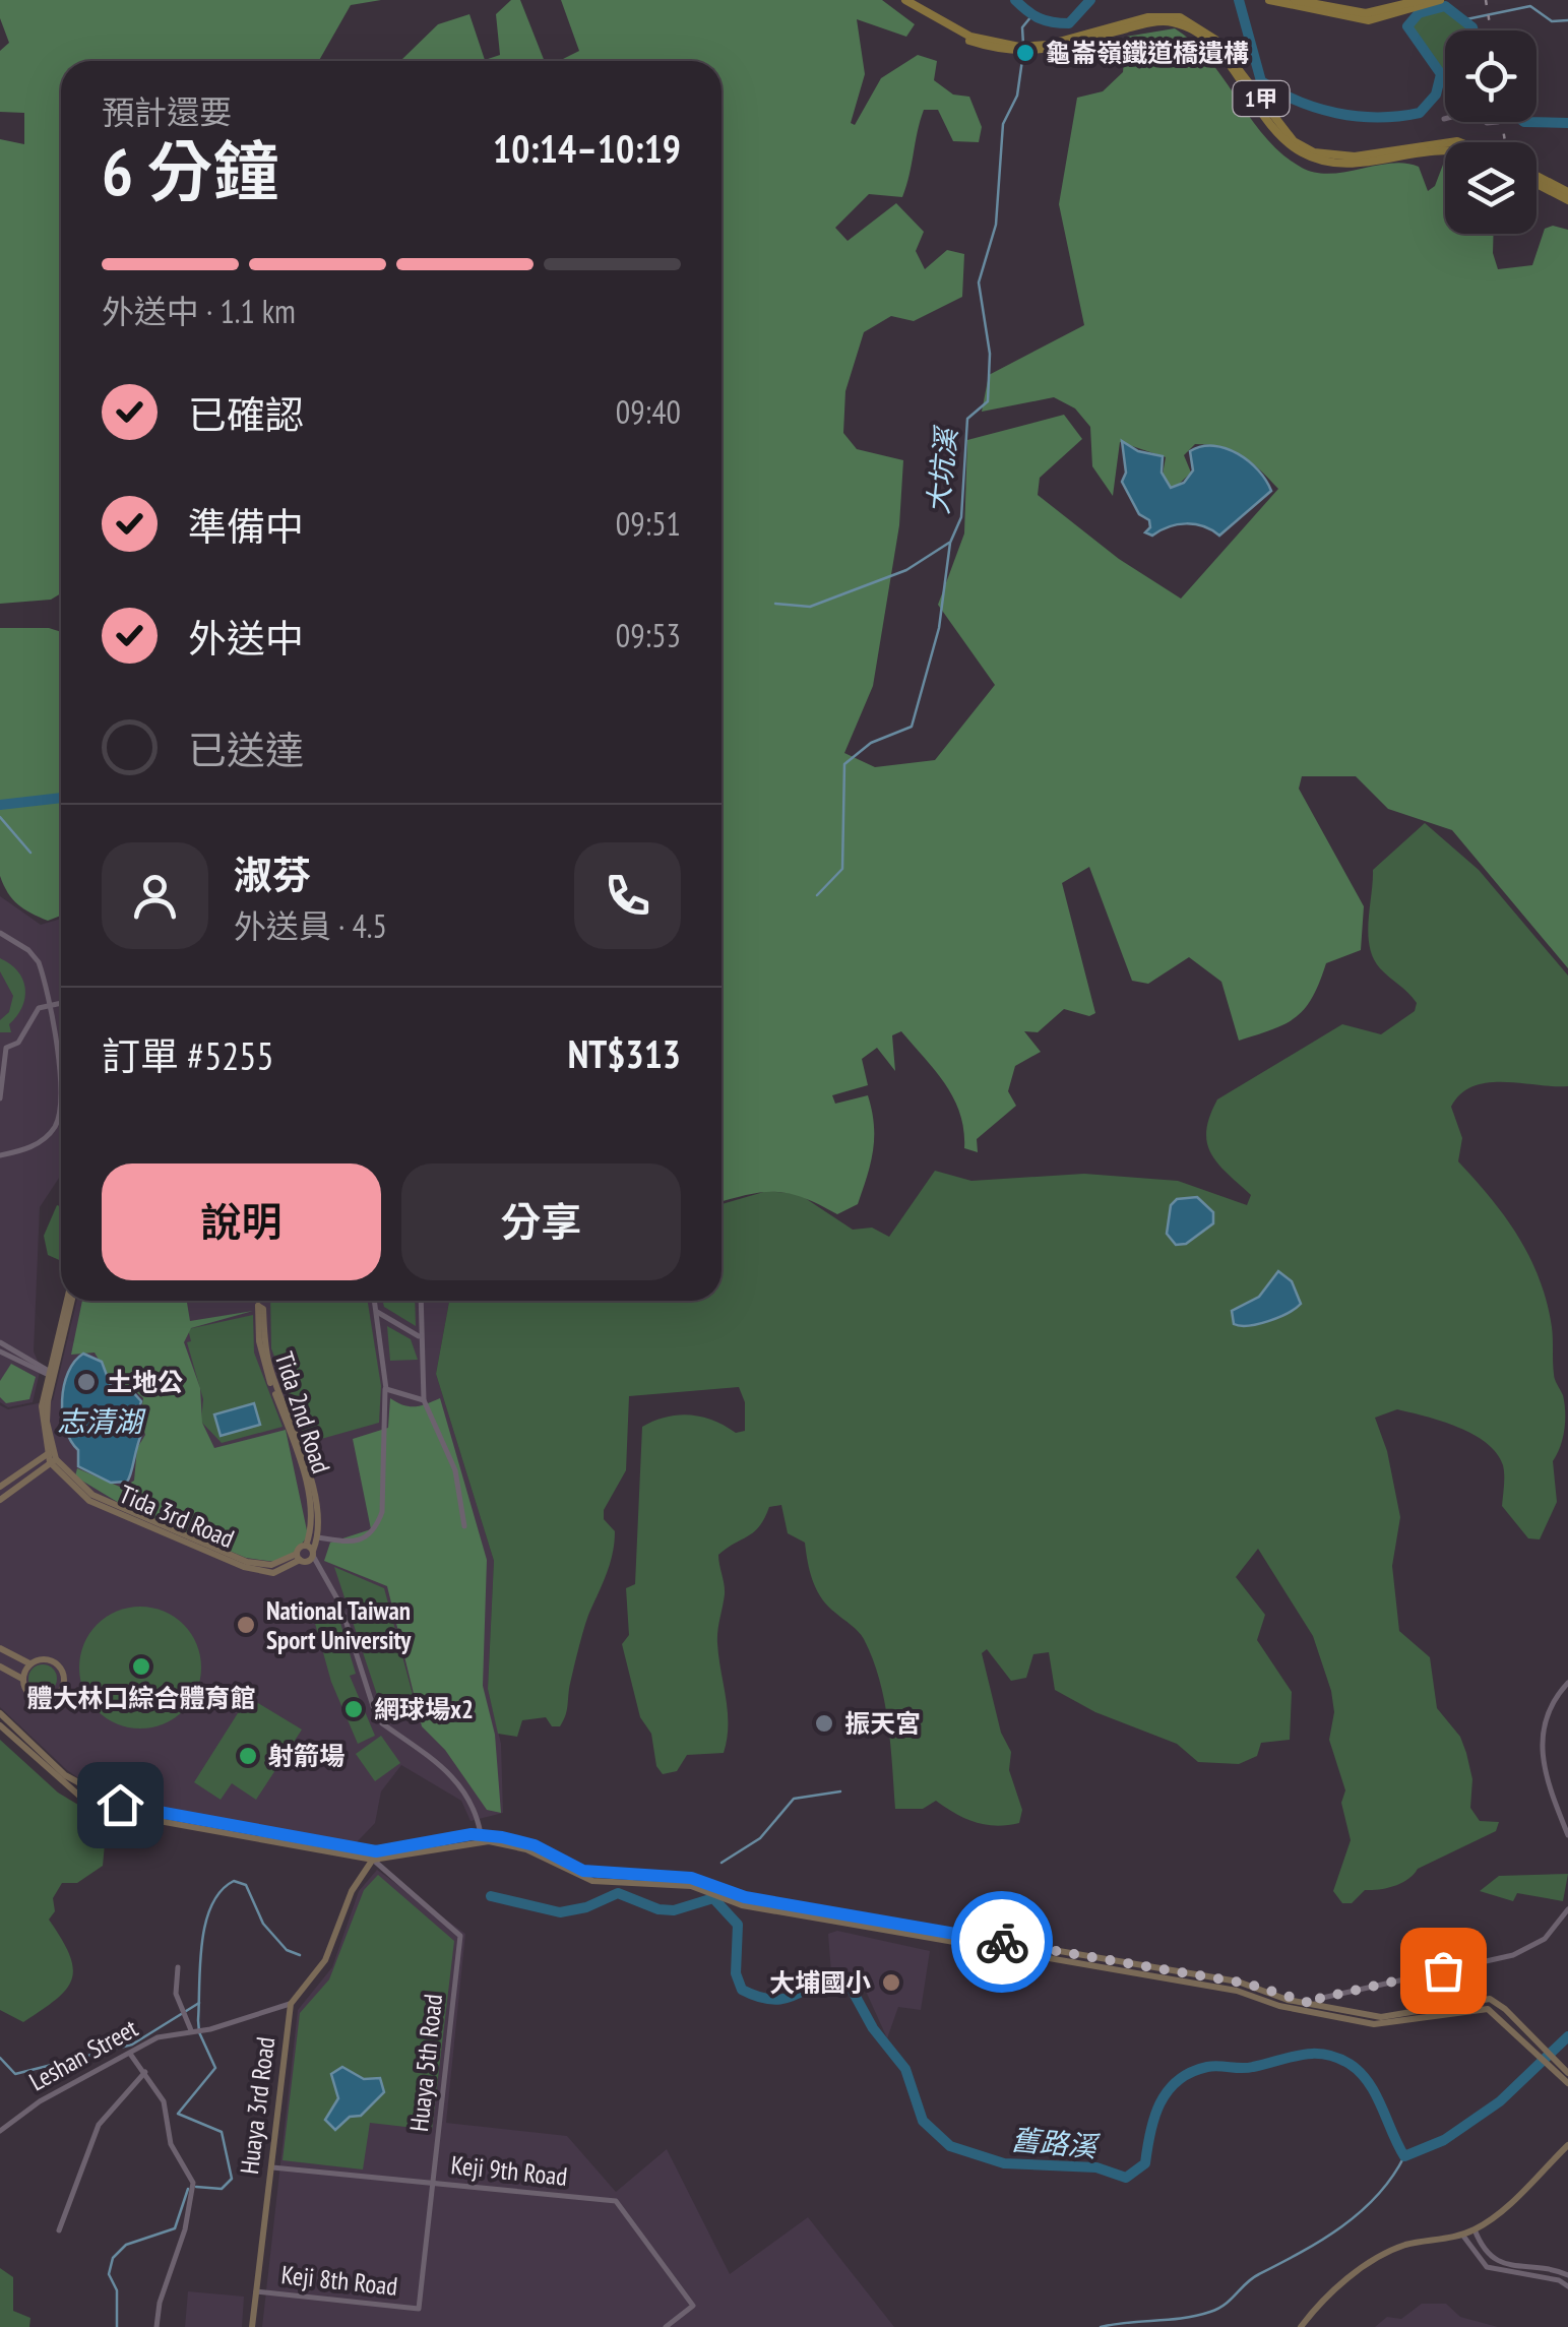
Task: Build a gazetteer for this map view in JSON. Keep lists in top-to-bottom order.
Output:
{
  "streets": {
    "main road": ["1甲"],
    "street": [
      "Tida 2nd Road",
      "Tida 3rd Road",
      "Leshan Street",
      "Huaya 5th Road",
      "Huaya 3rd Road",
      "Keji 9th Road",
      "Keji 8th Road"
    ]
  },
  "crossings": [
    ["Tida 2nd Road", "Tida 3rd Road"],
    ["Leshan Street", "Huaya 3rd Road"],
    ["Huaya 5th Road", "Huaya 3rd Road"],
    ["Huaya 5th Road", "Keji 9th Road"],
    ["Huaya 5th Road", "Keji 8th Road"],
    ["Huaya 3rd Road", "Keji 9th Road"],
    ["Huaya 3rd Road", "Keji 8th Road"]
  ],
  "water": ["大坑溪", "志清湖", "舊路溪"],
  "places": [
    "龜崙嶺鐵道橋遺構",
    "土地公",
    "National Taiwan Sport University",
    "體大林口綜合體育館",
    "網球場x2",
    "振天宮",
    "射箭場",
    "大埔國小"
  ],
  "page": {
    "heading": ["6 分鐘", "預計還要", "10:14–10:19"],
    "panel": [
      "淑芬",
      "外送員 · 4.5",
      "訂單 #5255",
      "NT$313"
    ],
    "bar": "外送中 · 1.1 km",
    "list": [
      ["已確認", "09:40"],
      ["準備中", "09:51"],
      ["外送中", "09:53"],
      "已送達"
    ],
    "buttons": ["說明", "分享"]
  }
}
